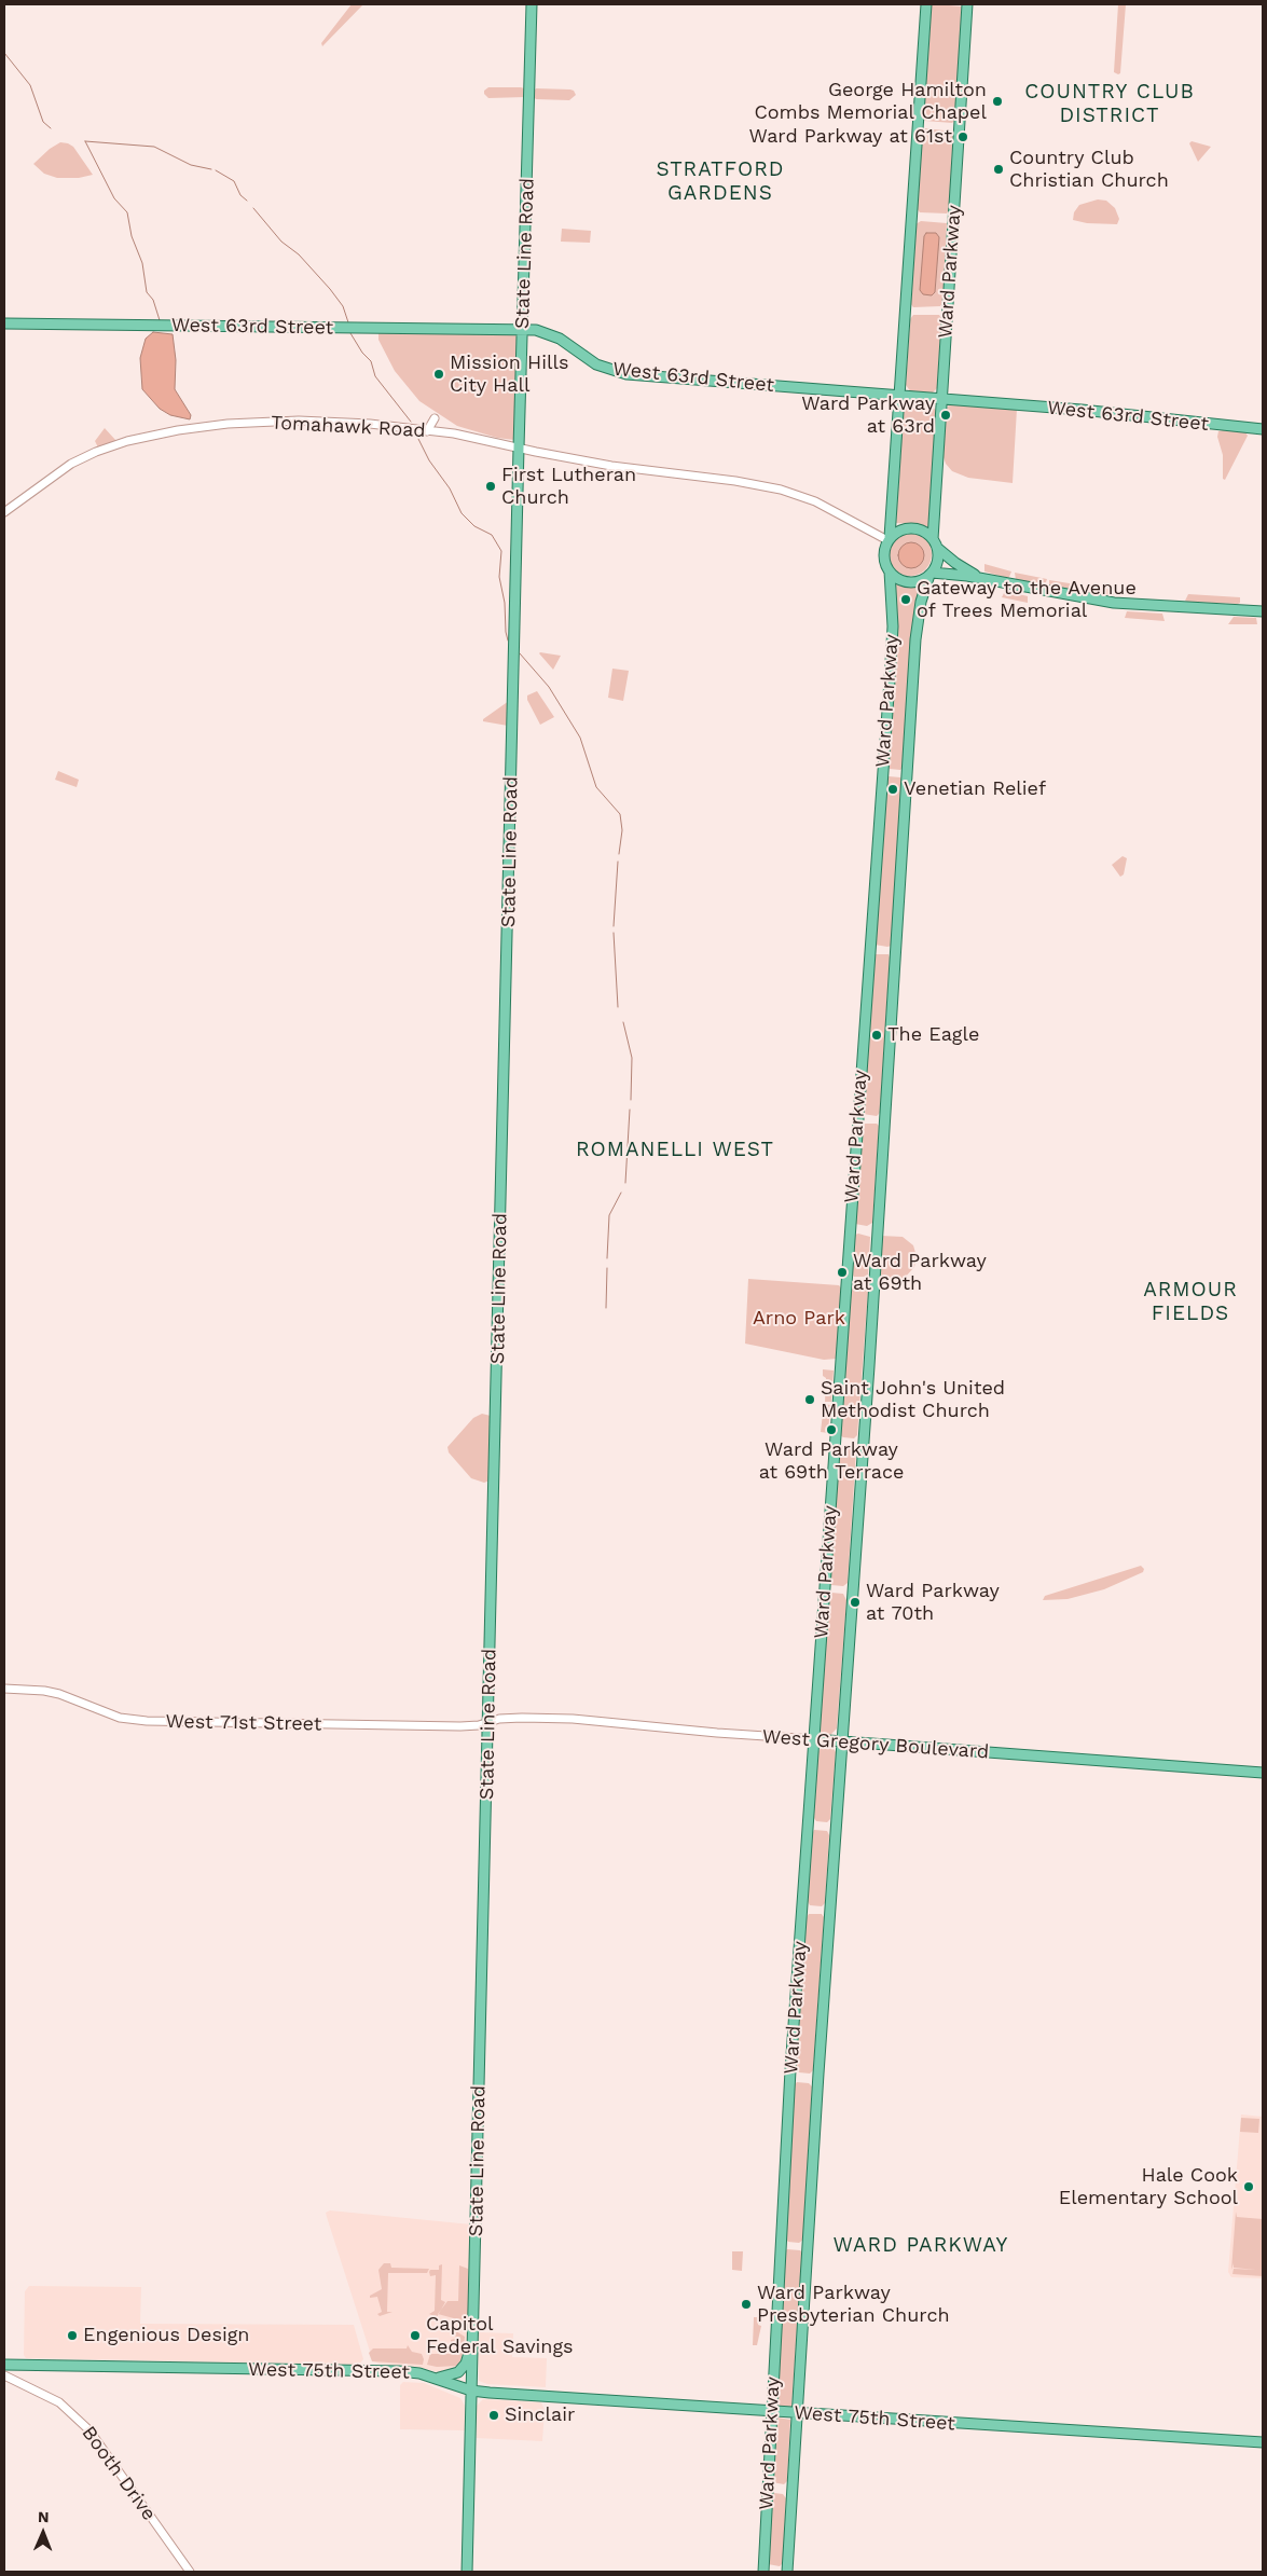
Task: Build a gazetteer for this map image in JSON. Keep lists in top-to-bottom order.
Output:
{
  "streets": {
    "main road": [
      "State Line Road",
      "Ward Parkway",
      "West 63rd Street",
      "West Gregory Boulevard",
      "West 75th Street"
    ],
    "street": ["Tomahawk Road", "West 71st Street", "Booth Drive"]
  },
  "crossings": [
    ["State Line Road", "West 63rd Street"],
    ["State Line Road", "Tomahawk Road"],
    ["State Line Road", "West 71st Street"],
    ["State Line Road", "West Gregory Boulevard"],
    ["State Line Road", "West 75th Street"],
    ["Ward Parkway", "West 63rd Street"],
    ["Ward Parkway", "Tomahawk Road"],
    ["Ward Parkway", "West Gregory Boulevard"],
    ["Ward Parkway", "West 75th Street"],
    ["West 71st Street", "West Gregory Boulevard"]
  ],
  "districts": [
    "COUNTRY CLUB DISTRICT",
    "STRATFORD GARDENS",
    "ROMANELLI WEST",
    "ARMOUR FIELDS",
    "WARD PARKWAY"
  ],
  "parks": ["Arno Park"],
  "places": [
    "George Hamilton Combs Memorial Chapel",
    "Ward Parkway at 61st",
    "Country Club Christian Church",
    "Mission Hills City Hall",
    "Ward Parkway at 63rd",
    "First Lutheran Church",
    "Gateway to the Avenue of Trees Memorial",
    "Venetian Relief",
    "The Eagle",
    "Ward Parkway at 69th",
    "Saint John's United Methodist Church",
    "Ward Parkway at 69th Terrace",
    "Ward Parkway at 70th",
    "Hale Cook Elementary School",
    "Ward Parkway Presbyterian Church",
    "Engenious Design",
    "Capitol Federal Savings",
    "Sinclair"
  ],
  "north": "top"
}
